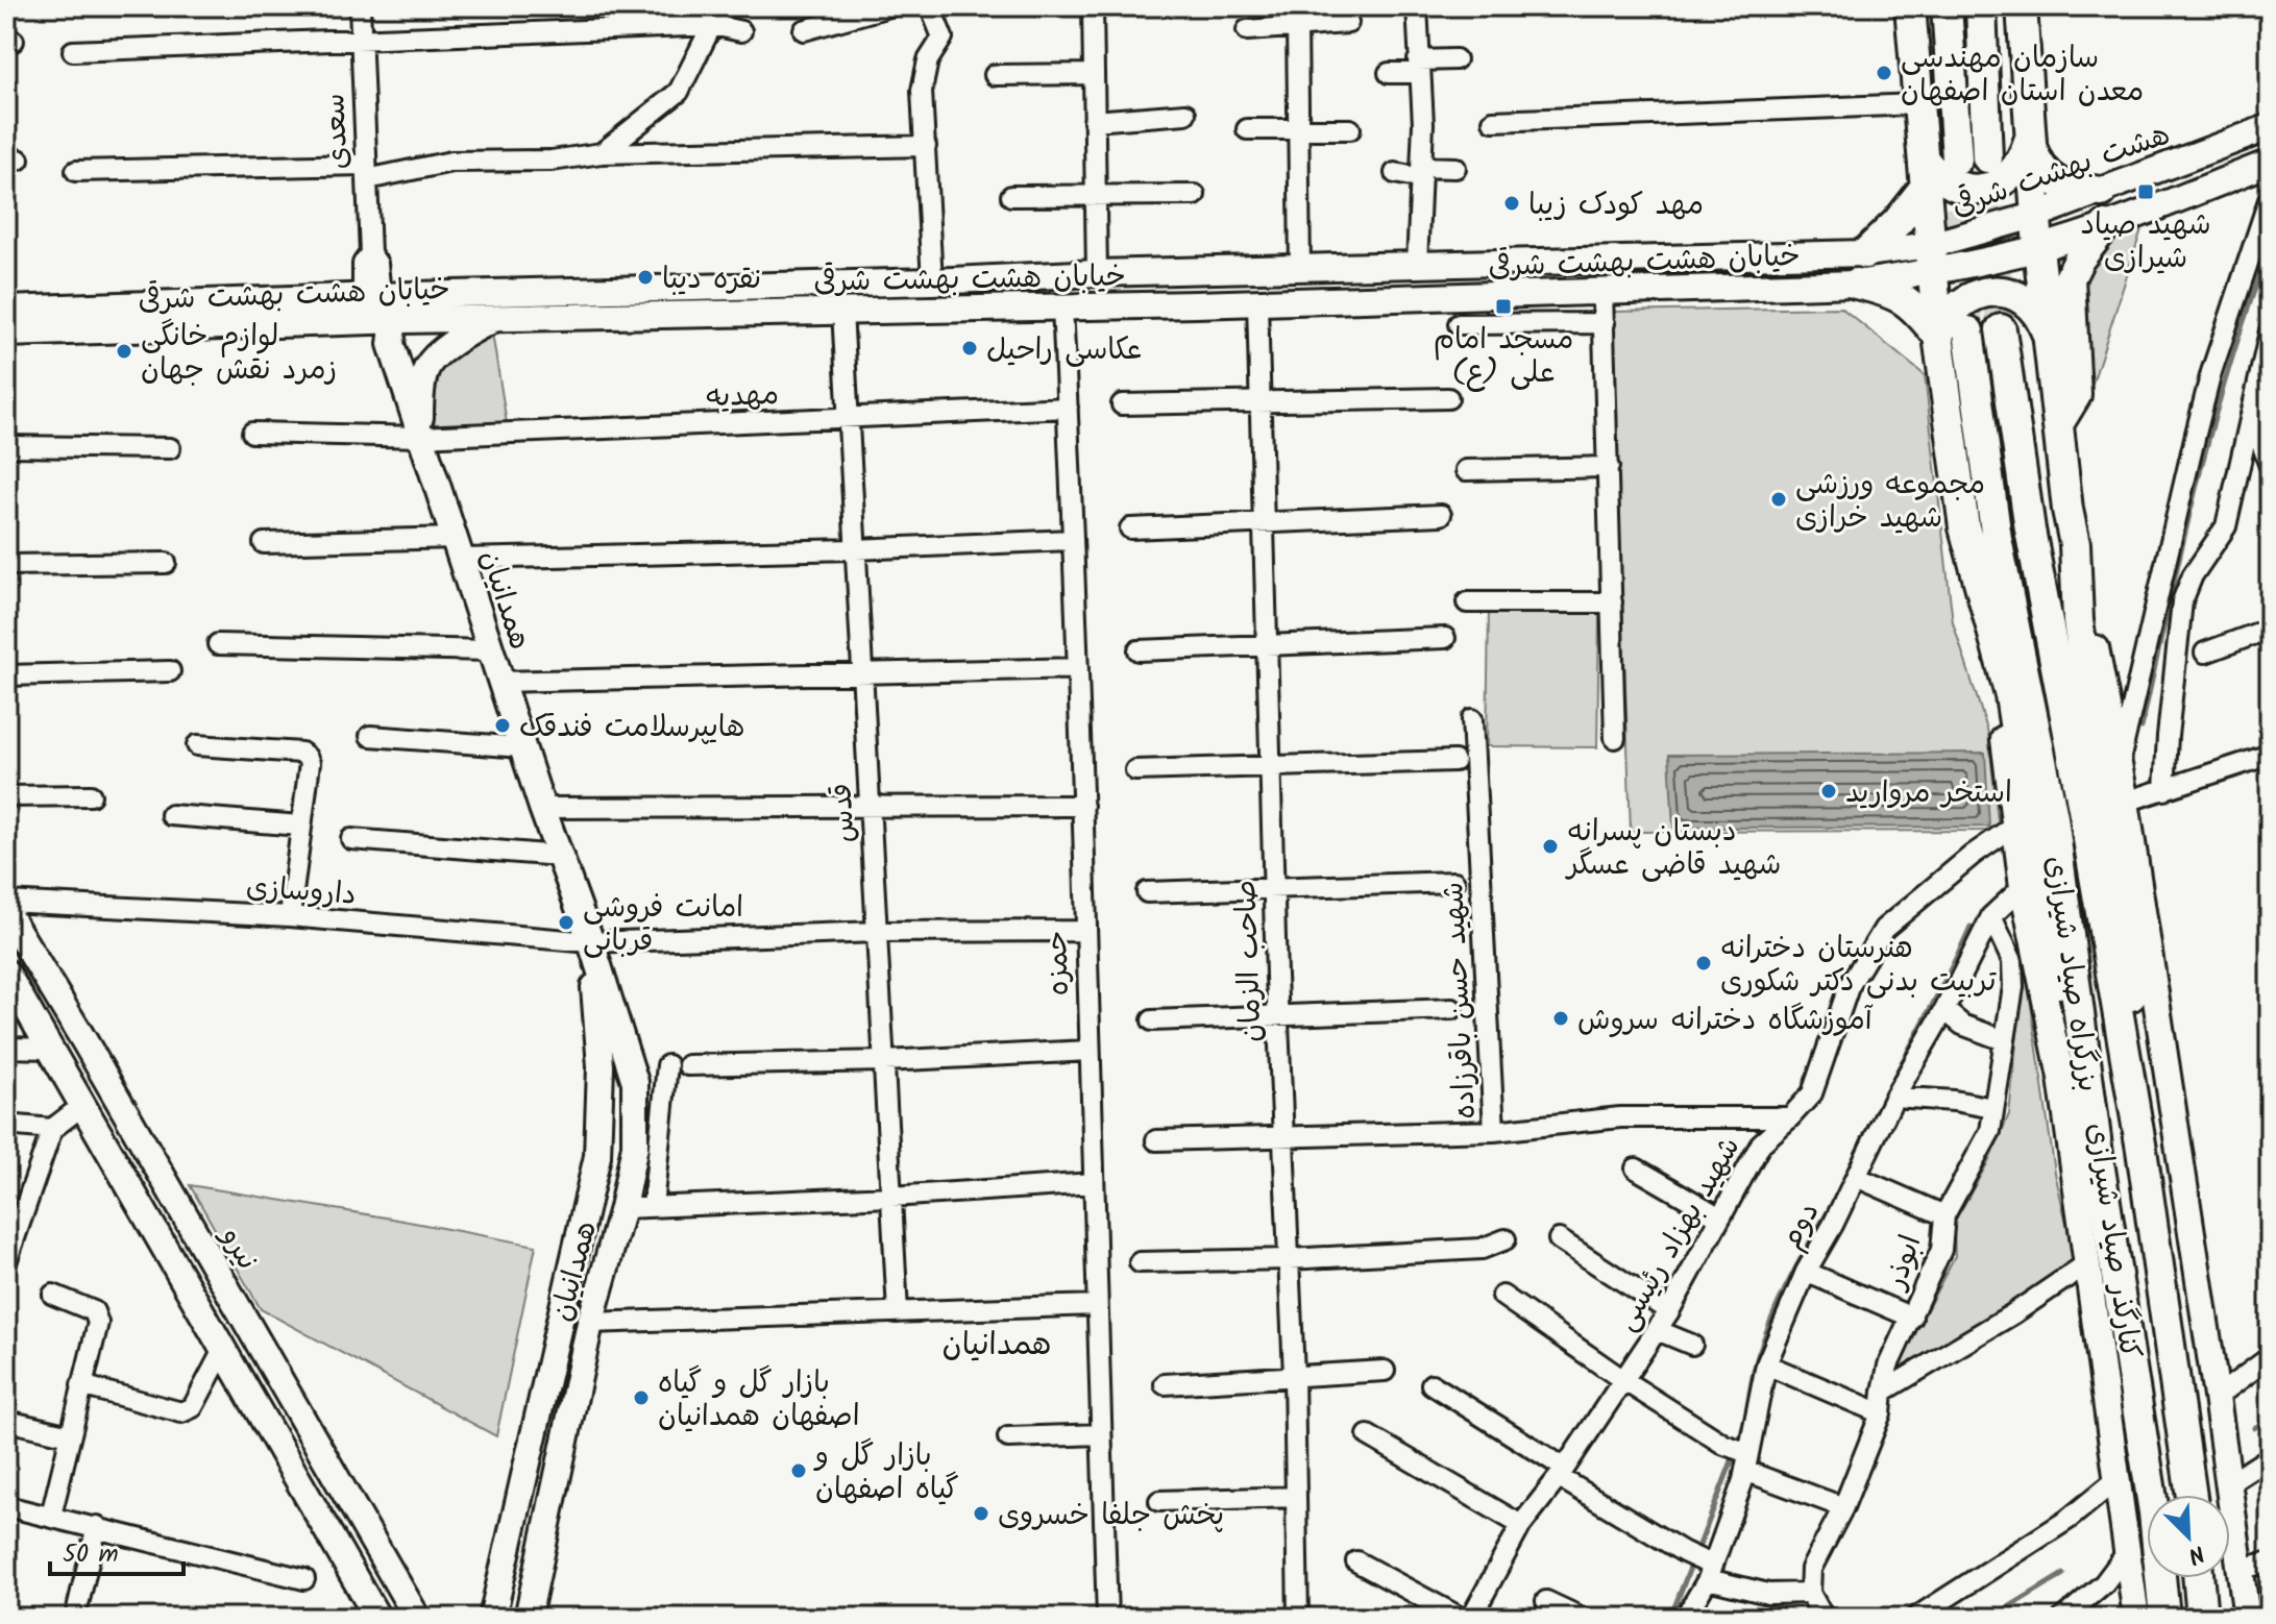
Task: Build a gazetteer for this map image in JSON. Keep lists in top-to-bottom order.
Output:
{
  "streets": {
    "highway": ["بزرگراه صیاد شیرازی"],
    "main road": [
      "هشت بهشت شرقی",
      "خیابان هشت بهشت شرقی",
      "همدانیان",
      "کنارگذر صیاد شیرازی",
      "نیرو"
    ],
    "street": [
      "سعدی",
      "مهدیه",
      "قدس",
      "داروسازی",
      "صاحب الزمان",
      "حمزه",
      "شهید حسن باقرزاده",
      "دوم",
      "شهید بهزاد رئیسی",
      "ابوذر"
    ]
  },
  "crossings": [
    ["سعدی", "خیابان هشت بهشت شرقی"],
    ["هشت بهشت شرقی", "خیابان هشت بهشت شرقی"],
    ["خیابان هشت بهشت شرقی", "همدانیان"],
    ["خیابان هشت بهشت شرقی", "قدس"],
    ["خیابان هشت بهشت شرقی", "صاحب الزمان"],
    ["خیابان هشت بهشت شرقی", "حمزه"],
    ["مهدیه", "همدانیان"],
    ["مهدیه", "قدس"],
    ["مهدیه", "حمزه"],
    ["همدانیان", "داروسازی"],
    ["قدس", "داروسازی"],
    ["داروسازی", "حمزه"],
    ["شهید حسن باقرزاده", "شهید بهزاد رئیسی"],
    ["دوم", "کنارگذر صیاد شیرازی"],
    ["دوم", "ابوذر"],
    ["شهید بهزاد رئیسی", "کنارگذر صیاد شیرازی"]
  ],
  "districts": ["همدانیان"],
  "places": {
    "other": [
      "سازمان مهندسی معدن استان اصفهان",
      "مهد کودک زیبا",
      "نقره دیبا",
      "عکاسی راحیل",
      "لوازم خانگی زمرد نقش جهان",
      "مجموعه ورزشی شهید خرازی",
      "هایپرسلامت فندقک",
      "استخر مروارید",
      "دبستان پسرانه شهید قاضی عسگر",
      "امانت فروشی قربانی",
      "هنرستان دخترانه تربیت بدنی دکتر شکوری",
      "آموزشگاه دخترانه سروش",
      "بازار گل و گیاه اصفهان همدانیان",
      "بازار گل و گیاه اصفهان",
      "پخش جلفا خسروی"
    ],
    "transit": ["شهید صیاد شیرازی", "مسجد امام علی (ع)"]
  },
  "scale_bar": "50 m",
  "north": "bottom right"
}
